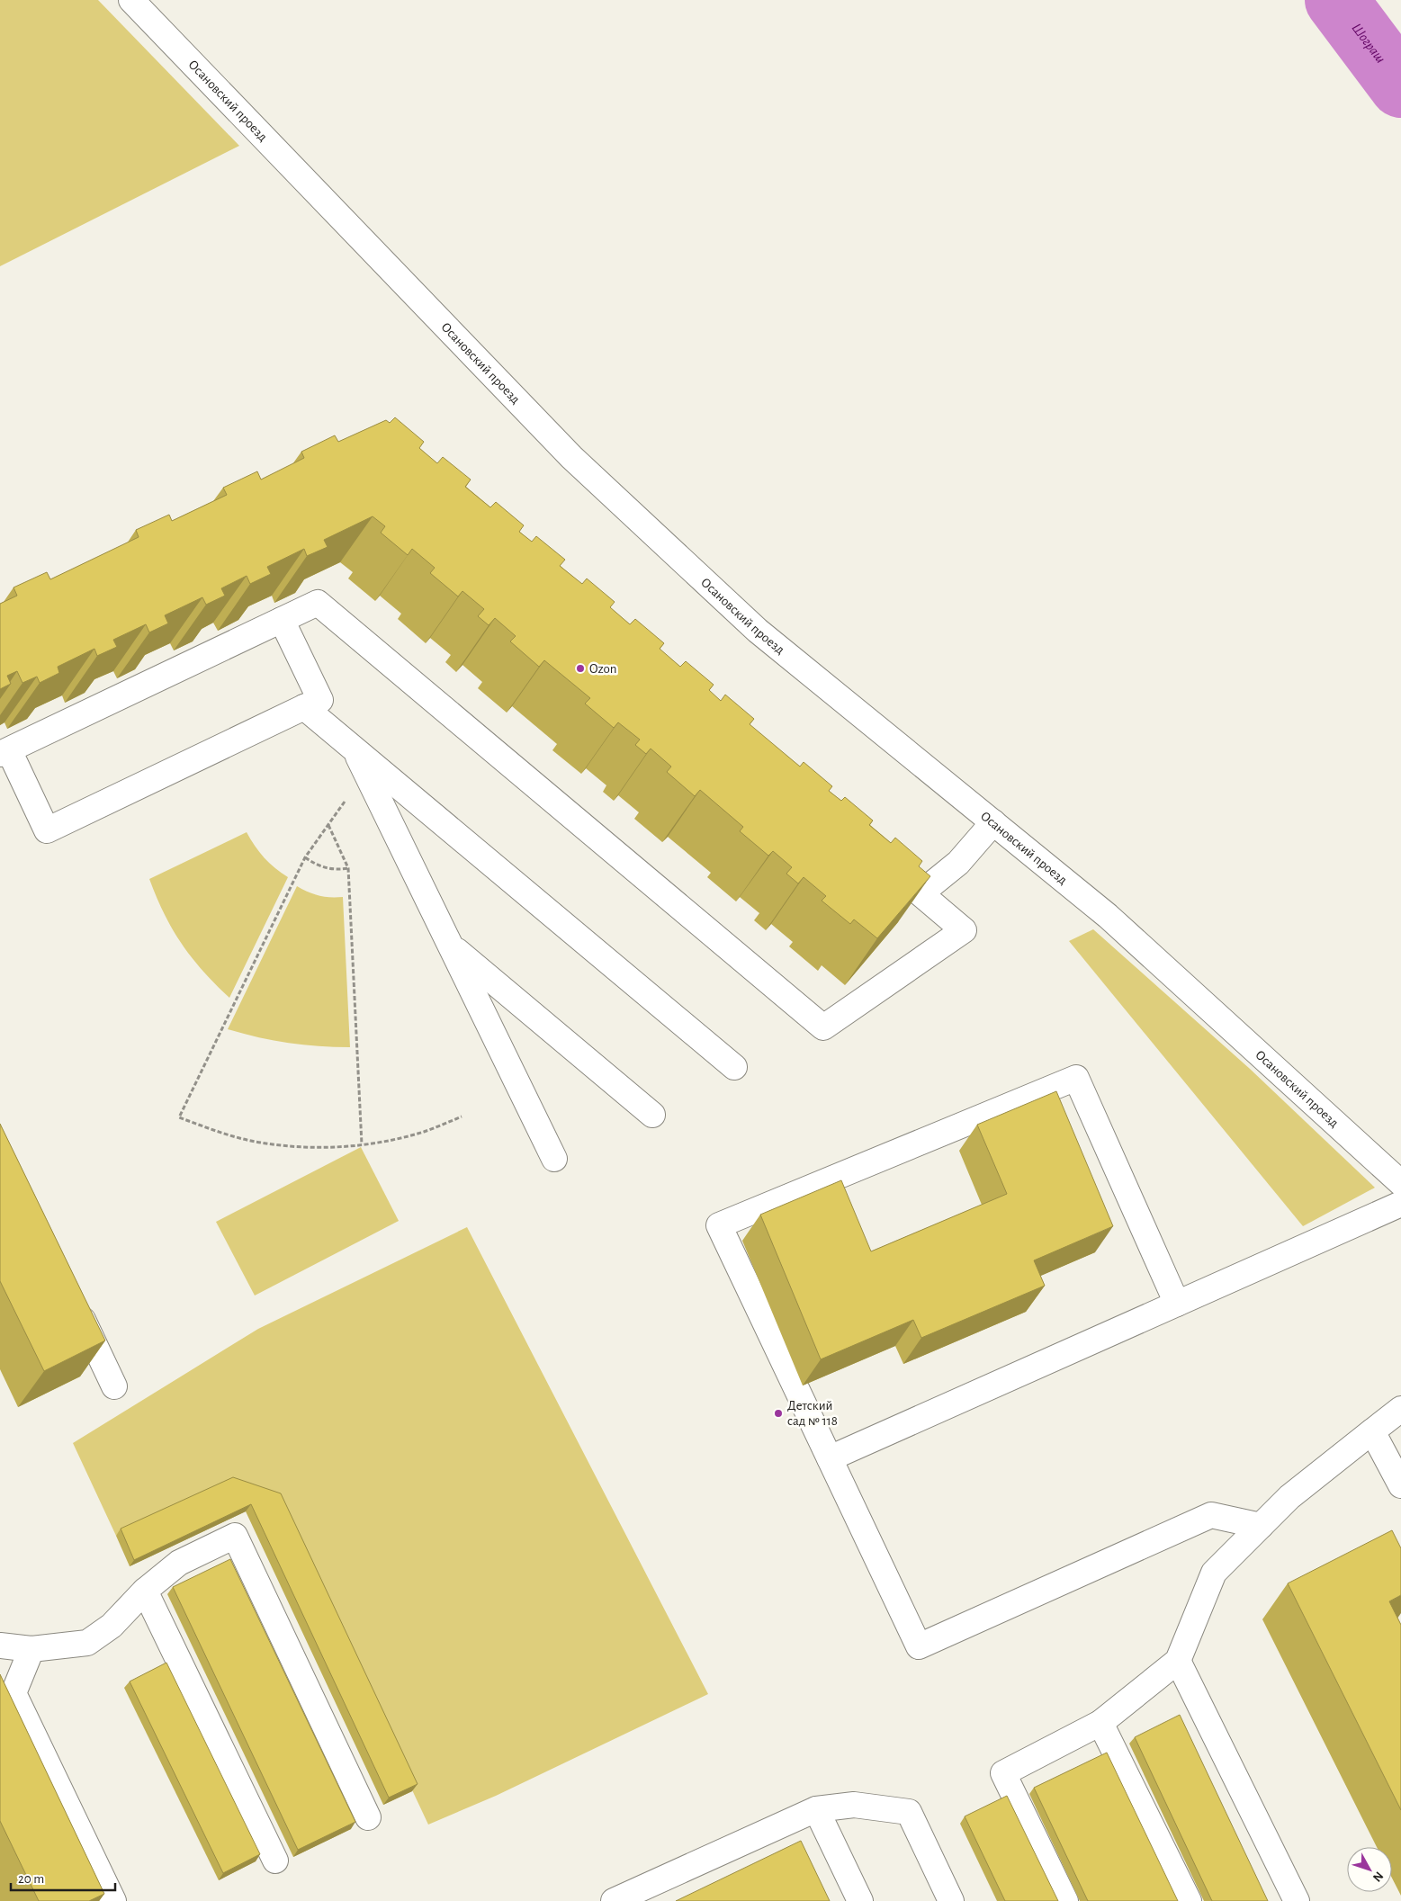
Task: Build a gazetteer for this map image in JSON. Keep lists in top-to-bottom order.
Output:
{
  "streets": {
    "street": ["Осановский проезд"]
  },
  "water": ["Шограш"],
  "places": ["Ozon", "Детский сад № 118"],
  "scale_bar": "20 m",
  "north": "bottom right"
}
